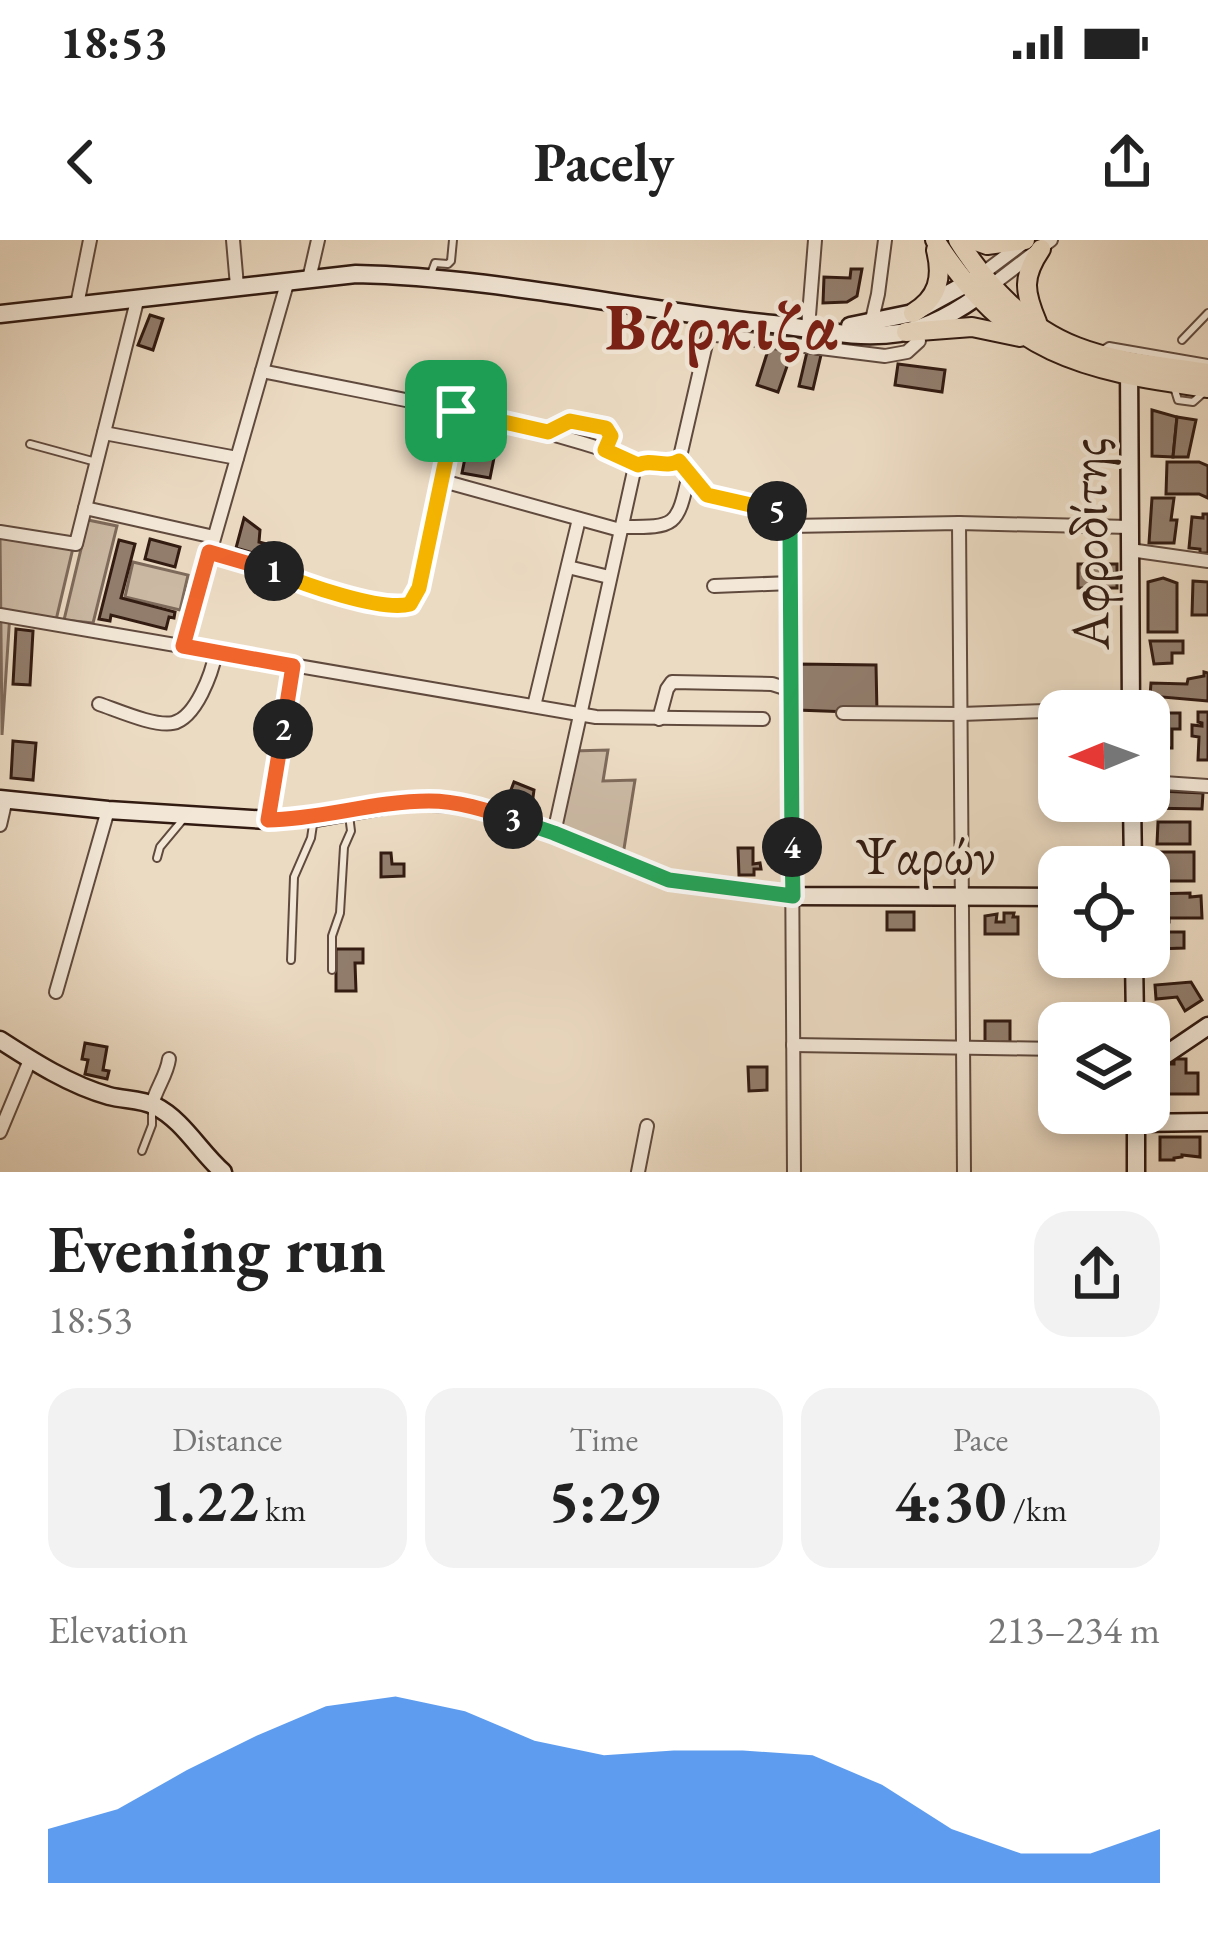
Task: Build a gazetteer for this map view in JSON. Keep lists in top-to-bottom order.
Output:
{
  "streets": {
    "street": ["Αφροδίτης", "Ψαρών"]
  },
  "districts": ["Βάρκιζα"],
  "north": "left",
  "page": {
    "status": "18:53",
    "header": "Pacely",
    "pins": [
      "5",
      "1",
      "2",
      "3",
      "4"
    ],
    "heading": ["Evening run", "18:53"],
    "stats": [
      ["Distance", "1.22 km"],
      ["Time", "5:29"],
      ["Pace", "4:30 /km"]
    ],
    "chart": ["Elevation", "213–234 m"]
  }
}
